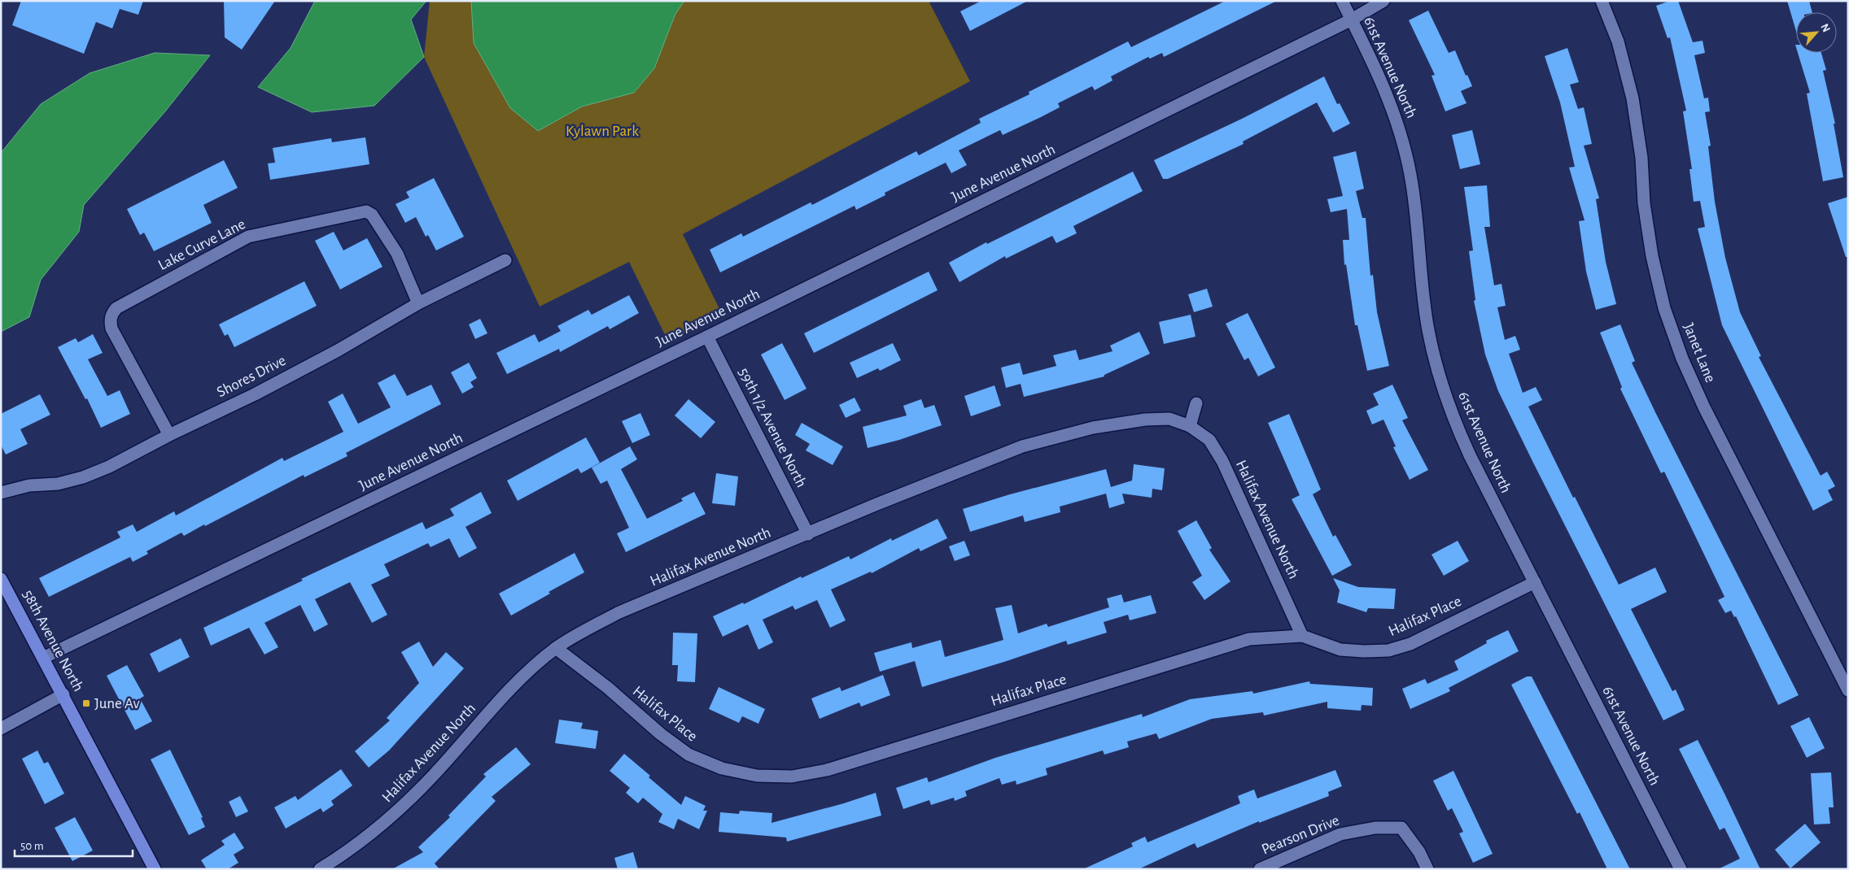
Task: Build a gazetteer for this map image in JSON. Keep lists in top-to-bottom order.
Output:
{
  "streets": {
    "main road": ["58th Avenue North"],
    "street": [
      "61st Avenue North",
      "June Avenue North",
      "Lake Curve Lane",
      "Janet Lane",
      "Shores Drive",
      "59th 1/2 Avenue North",
      "Halifax Avenue North",
      "Halifax Place",
      "Pearson Drive"
    ]
  },
  "crossings": [
    ["61st Avenue North", "June Avenue North"],
    ["61st Avenue North", "Halifax Place"],
    ["June Avenue North", "59th 1/2 Avenue North"],
    ["June Avenue North", "58th Avenue North"],
    ["Lake Curve Lane", "Shores Drive"],
    ["59th 1/2 Avenue North", "Halifax Avenue North"],
    ["Halifax Avenue North", "Halifax Place"]
  ],
  "parks": ["Kylawn Park"],
  "places": {
    "transit": ["June Av"]
  },
  "scale_bar": "50 m",
  "north": "top right"
}
